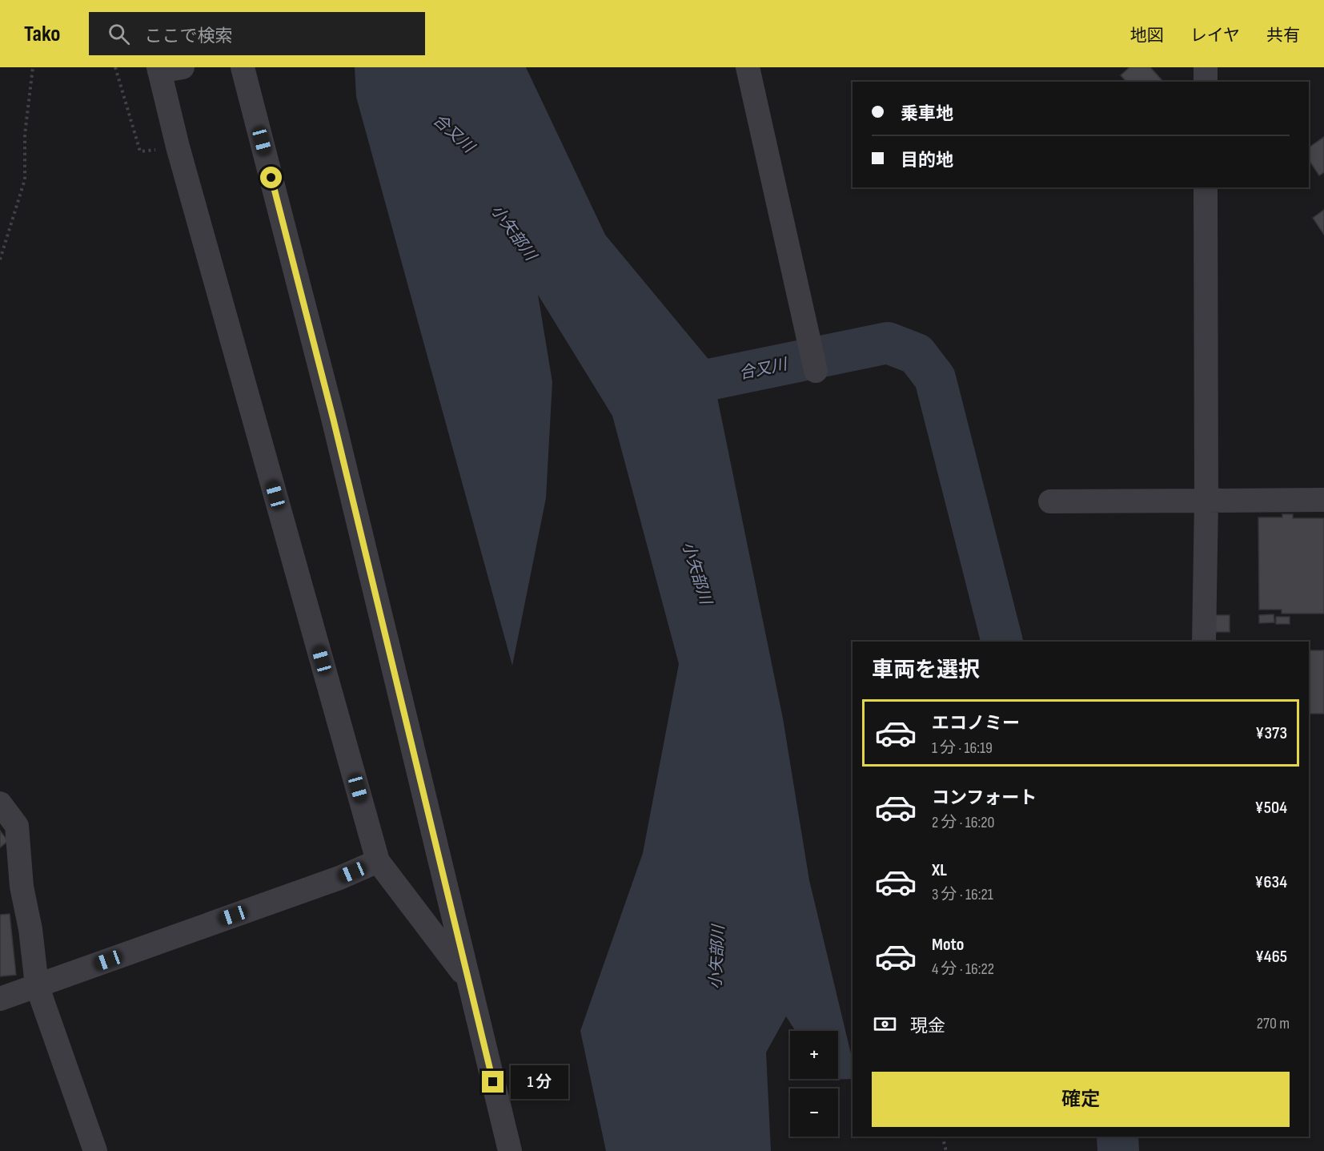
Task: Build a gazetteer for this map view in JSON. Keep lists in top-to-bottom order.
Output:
{
  "water": ["合又川", "小矢部川"],
  "page": {
    "header": "Tako",
    "search": "ここで検索",
    "nav": ["地図", "レイヤ", "共有"],
    "banner": ["乗車地", "目的地"],
    "heading": "車両を選択",
    "list": [
      {
        "name": "エコノミー",
        "note": "1 分 · 16:19",
        "value": "¥373"
      },
      {
        "name": "コンフォート",
        "note": "2 分 · 16:20",
        "value": "¥504"
      },
      {
        "name": "XL",
        "note": "3 分 · 16:21",
        "value": "¥634"
      },
      {
        "name": "Moto",
        "note": "4 分 · 16:22",
        "value": "¥465"
      }
    ],
    "pay": ["現金", "270 m"],
    "map_buttons": ["+", "−"],
    "buttons": "確定",
    "bubble": "1 分"
  }
}
